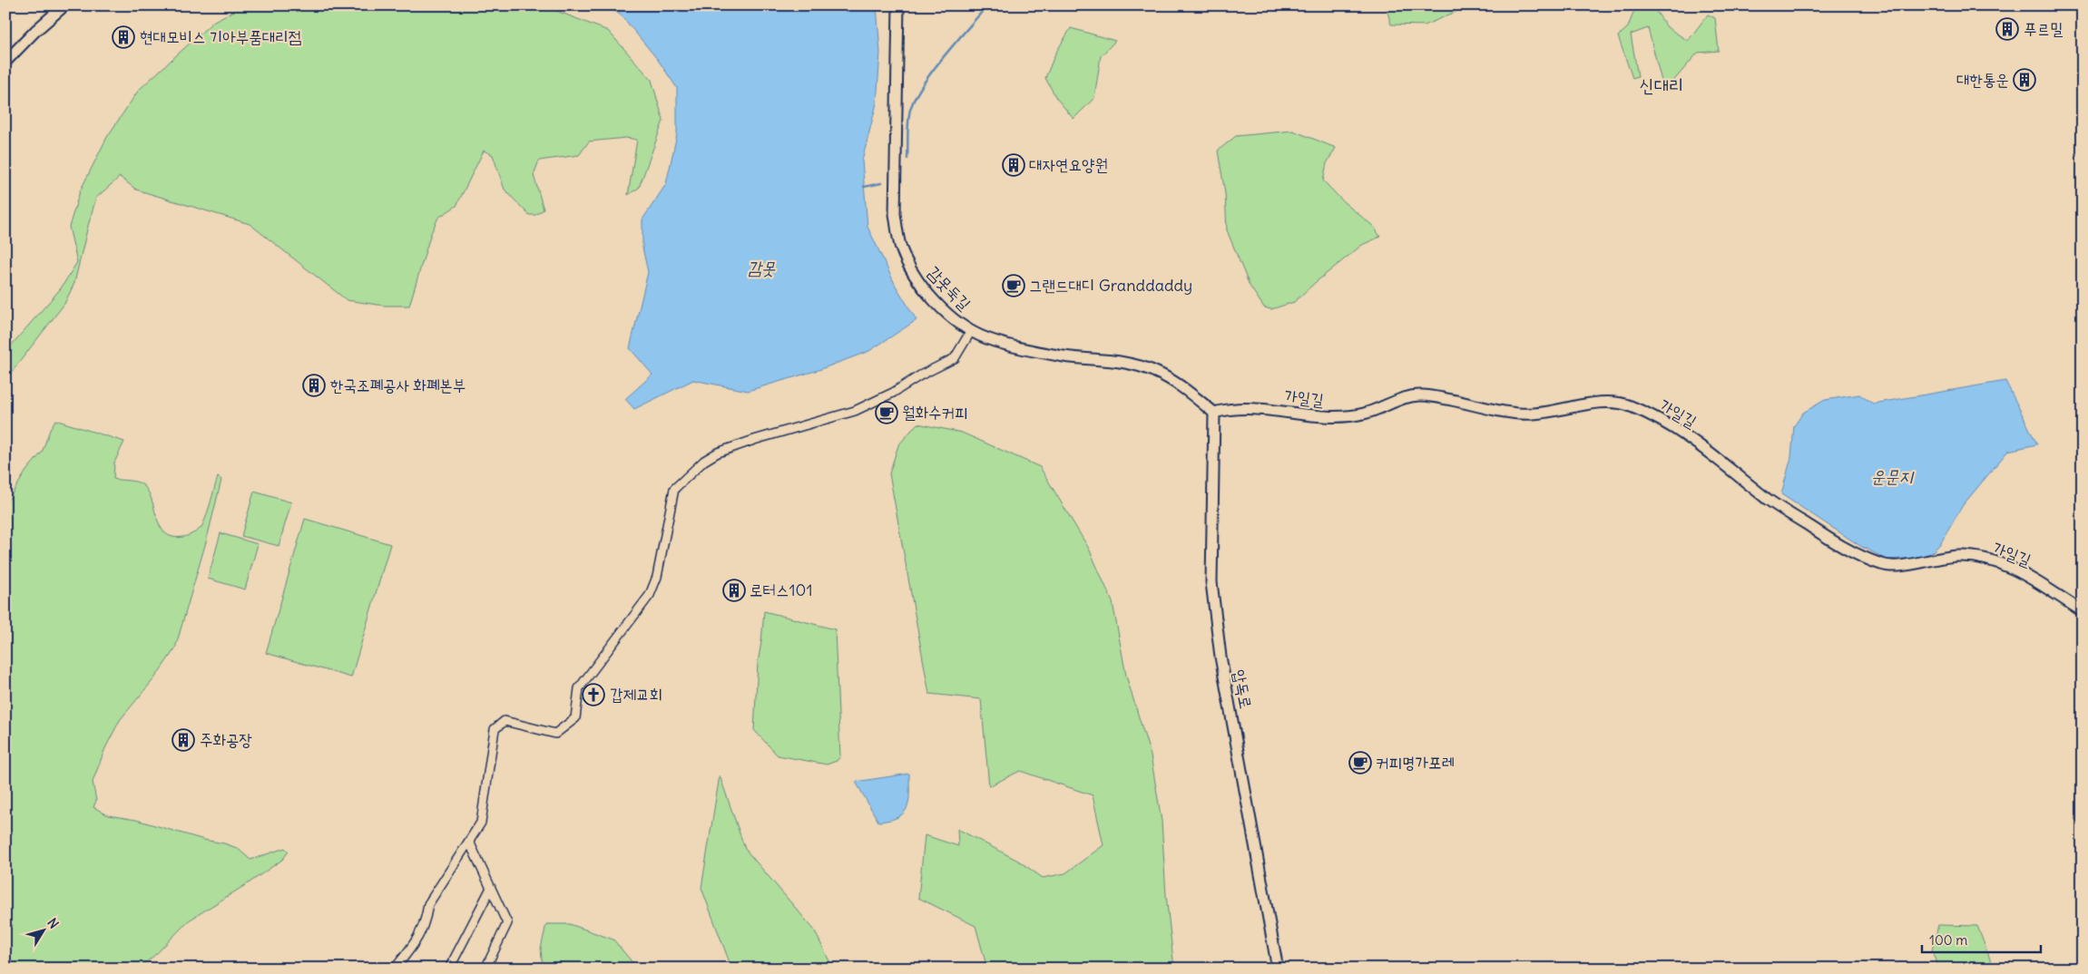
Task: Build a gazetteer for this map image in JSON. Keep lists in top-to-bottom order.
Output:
{
  "streets": {
    "street": ["감못둑길", "가일길", "압독로"]
  },
  "crossings": [
    ["감못둑길", "가일길"],
    ["감못둑길", "압독로"],
    ["가일길", "압독로"]
  ],
  "districts": ["신대리"],
  "water": ["감못", "운문지"],
  "places": {
    "building": [
      "푸르밀",
      "현대모비스 기아부품대리점",
      "대한통운",
      "대자연요양원",
      "한국조폐공사 화폐본부",
      "로터스101",
      "주화공장"
    ],
    "cafe": ["그랜드대디 Granddaddy", "월화수커피", "커피명가포레"],
    "church": ["갑제교회"]
  },
  "scale_bar": "100 m",
  "north": "top right"
}
